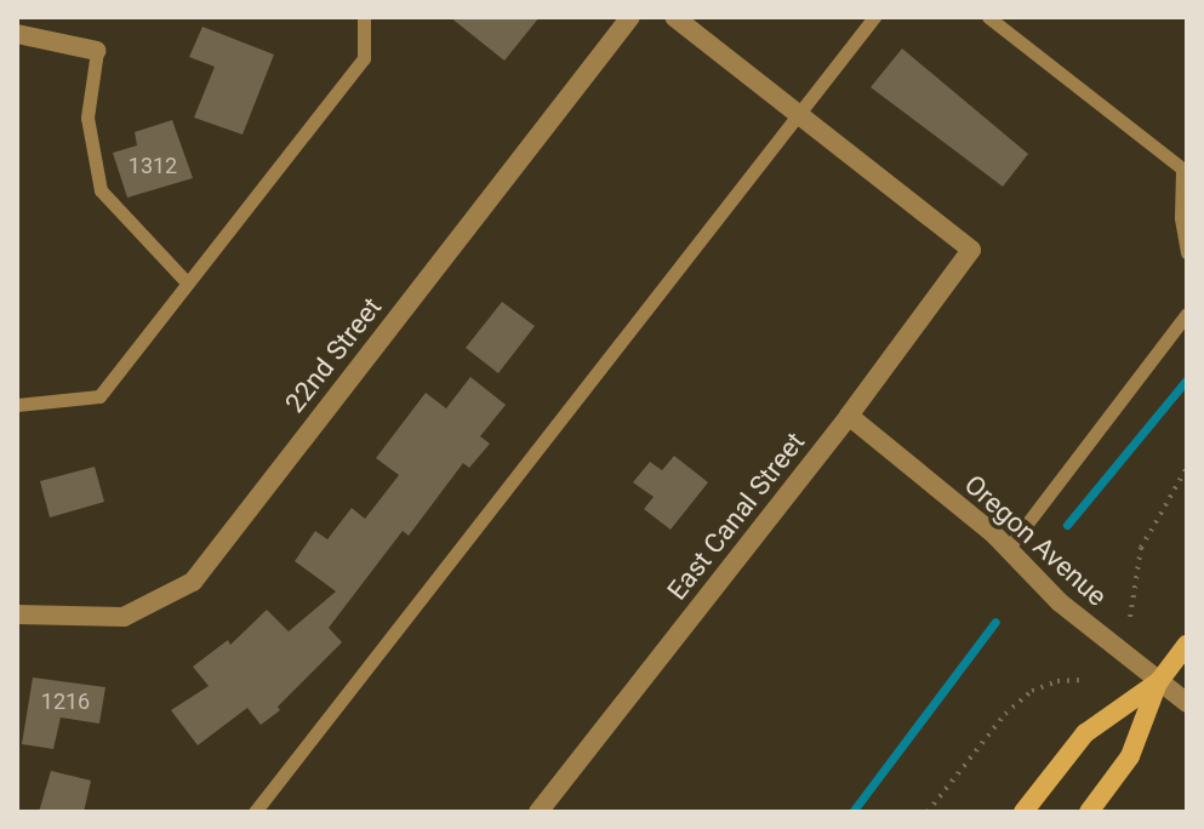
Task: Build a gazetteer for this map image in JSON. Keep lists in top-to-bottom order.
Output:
{
  "streets": {
    "street": ["22nd Street", "East Canal Street", "Oregon Avenue"]
  },
  "crossings": [
    ["East Canal Street", "Oregon Avenue"]
  ],
  "house_numbers": ["1312", "1216"]
}
